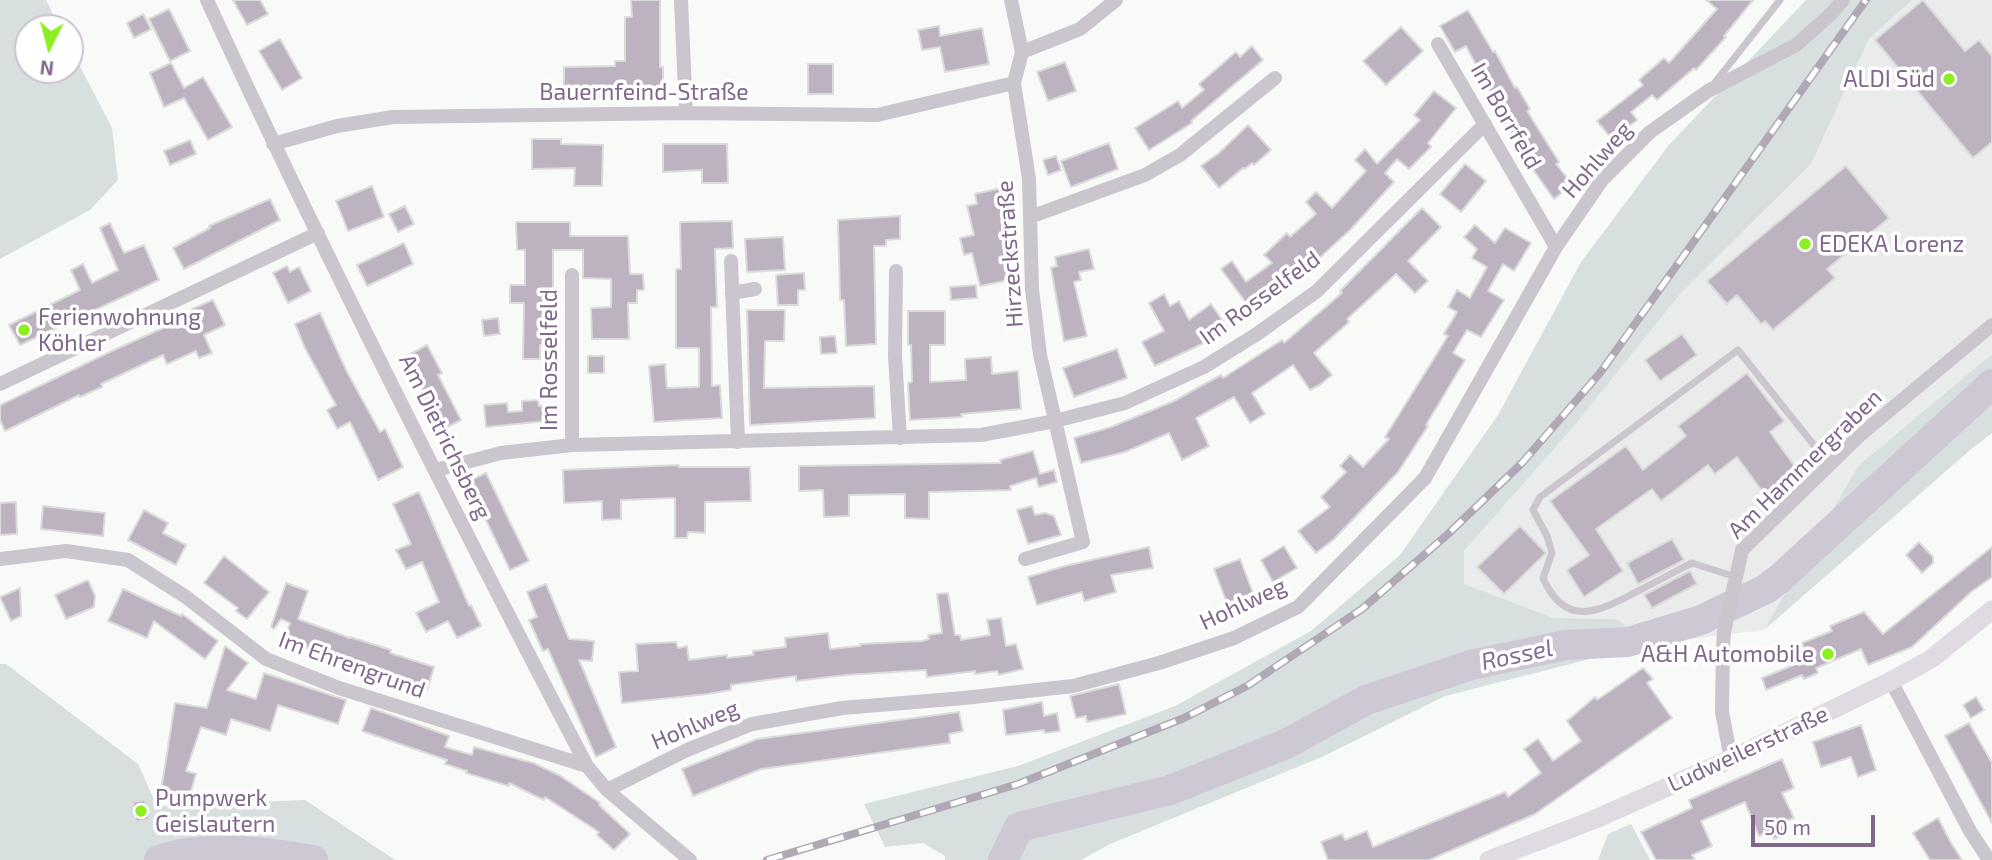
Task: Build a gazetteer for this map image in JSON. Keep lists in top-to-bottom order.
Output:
{
  "streets": {
    "main road": ["Ludweilerstraße"],
    "street": [
      "Bauernfeind-Straße",
      "Im Borrfeld",
      "Hohlweg",
      "Hirzeckstraße",
      "Im Rosselfeld",
      "Am Dietrichsberg",
      "Am Hammergraben",
      "Im Ehrengrund"
    ]
  },
  "crossings": [
    ["Bauernfeind-Straße", "Hirzeckstraße"],
    ["Bauernfeind-Straße", "Am Dietrichsberg"],
    ["Im Borrfeld", "Hohlweg"],
    ["Im Borrfeld", "Im Rosselfeld"],
    ["Hohlweg", "Am Dietrichsberg"],
    ["Hirzeckstraße", "Im Rosselfeld"],
    ["Im Rosselfeld", "Am Dietrichsberg"],
    ["Am Dietrichsberg", "Im Ehrengrund"],
    ["Am Hammergraben", "Ludweilerstraße"]
  ],
  "water": ["Rossel"],
  "places": [
    "ALDI Süd",
    "EDEKA Lorenz",
    "Ferienwohnung Köhler",
    "A&H Automobile",
    "Pumpwerk Geislautern"
  ],
  "scale_bar": "50 m",
  "north": "bottom"
}
